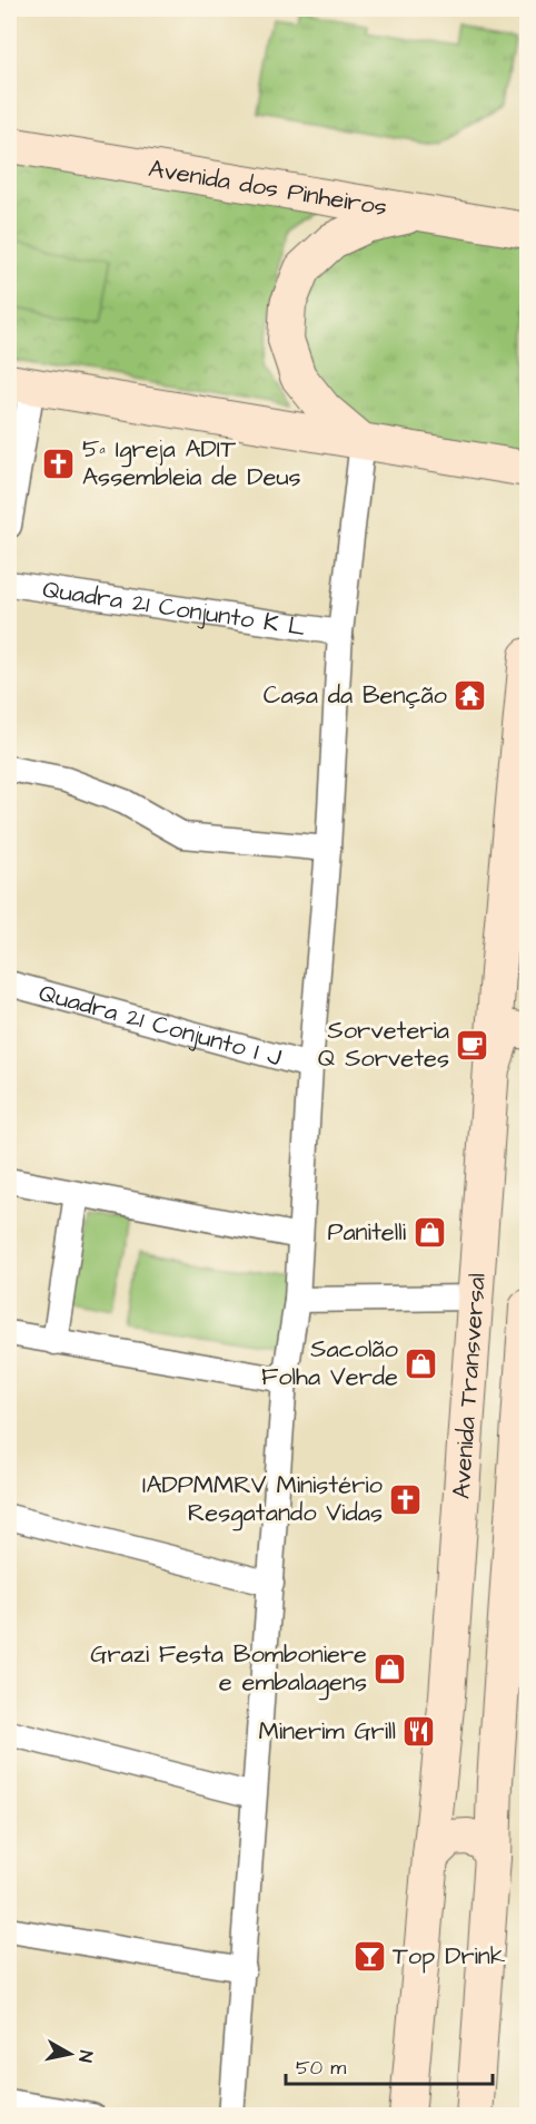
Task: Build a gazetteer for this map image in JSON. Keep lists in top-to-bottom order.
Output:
{
  "streets": {
    "street": [
      "Avenida dos Pinheiros",
      "Quadra 21 Conjunto K L",
      "Quadra 21 Conjunto I J",
      "Avenida Transversal"
    ]
  },
  "places": {
    "church": ["5ª Igreja ADIT Assembleia de Deus", "IADPMMRV Ministério Resgatando Vidas"],
    "temple": ["Casa da Benção"],
    "cafe": ["Sorveteria Q Sorvetes"],
    "shop": ["Panitelli", "Sacolão Folha Verde", "Grazi Festa Bomboniere e embalagens"],
    "restaurant": ["Minerim Grill"],
    "bar": ["Top Drink"]
  },
  "scale_bar": "50 m",
  "north": "right"
}
